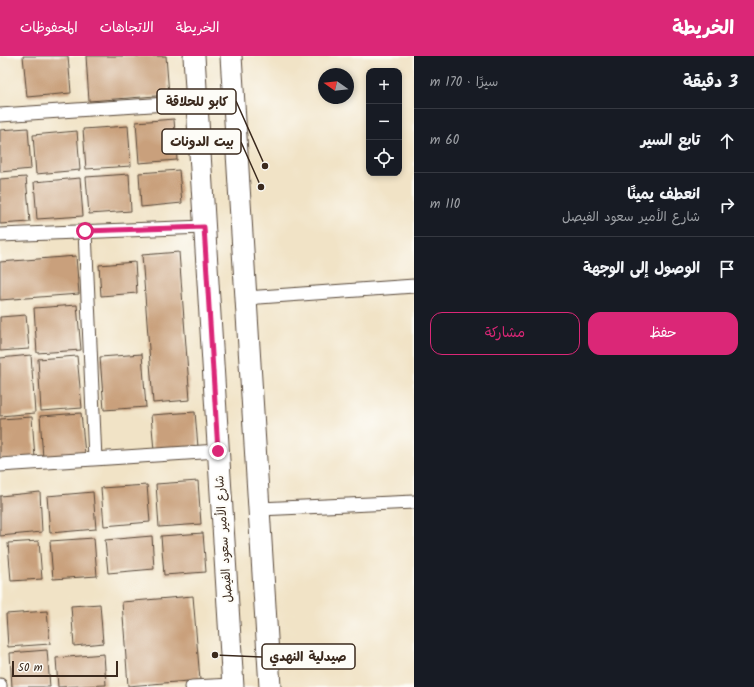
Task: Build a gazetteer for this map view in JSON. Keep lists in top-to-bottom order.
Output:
{
  "streets": {
    "main road": ["شارع الأمير سعود الفيصل"]
  },
  "places": ["كابو للحلاقة", "بيت الدونات", "صيدلية النهدي"],
  "scale_bar": "50 m",
  "north": "left",
  "page": {
    "header": "الخريطة",
    "nav": ["الخريطة", "الاتجاهات", "المحفوظات"],
    "heading": ["3 دقيقة", "سيرًا · 170 m"],
    "map_buttons": ["+", "−"],
    "list": [
      ["تابع السير", "60 m"],
      ["انعطف يمينًا", "شارع الأمير سعود الفيصل", "110 m"],
      "الوصول إلى الوجهة"
    ],
    "buttons": ["حفظ", "مشاركة"],
    "scale": "50 m"
  }
}
